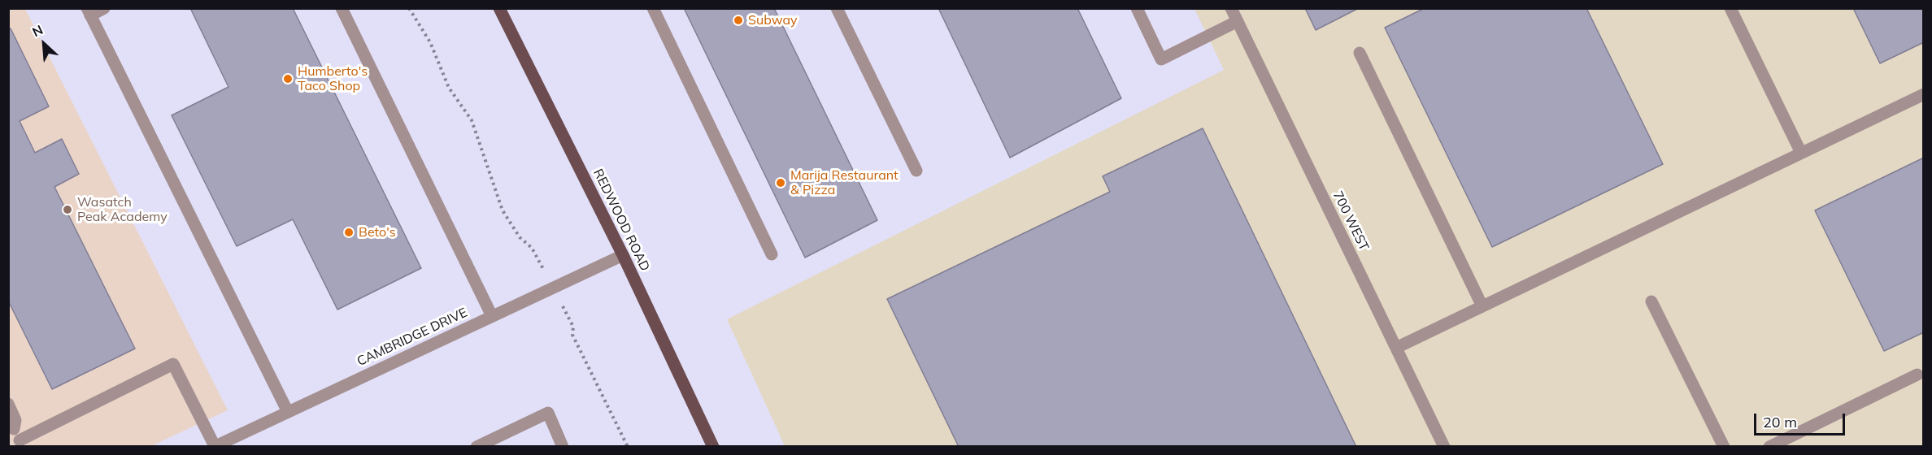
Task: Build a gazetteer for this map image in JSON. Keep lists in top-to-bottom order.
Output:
{
  "streets": {
    "main road": ["REDWOOD ROAD"],
    "street": ["700 WEST", "CAMBRIDGE DRIVE"]
  },
  "crossings": [
    ["REDWOOD ROAD", "CAMBRIDGE DRIVE"]
  ],
  "places": [
    "Subway",
    "Humberto's Taco Shop",
    "Marija Restaurant & Pizza",
    "Wasatch Peak Academy",
    "Beto's"
  ],
  "scale_bar": "20 m",
  "north": "top left"
}
